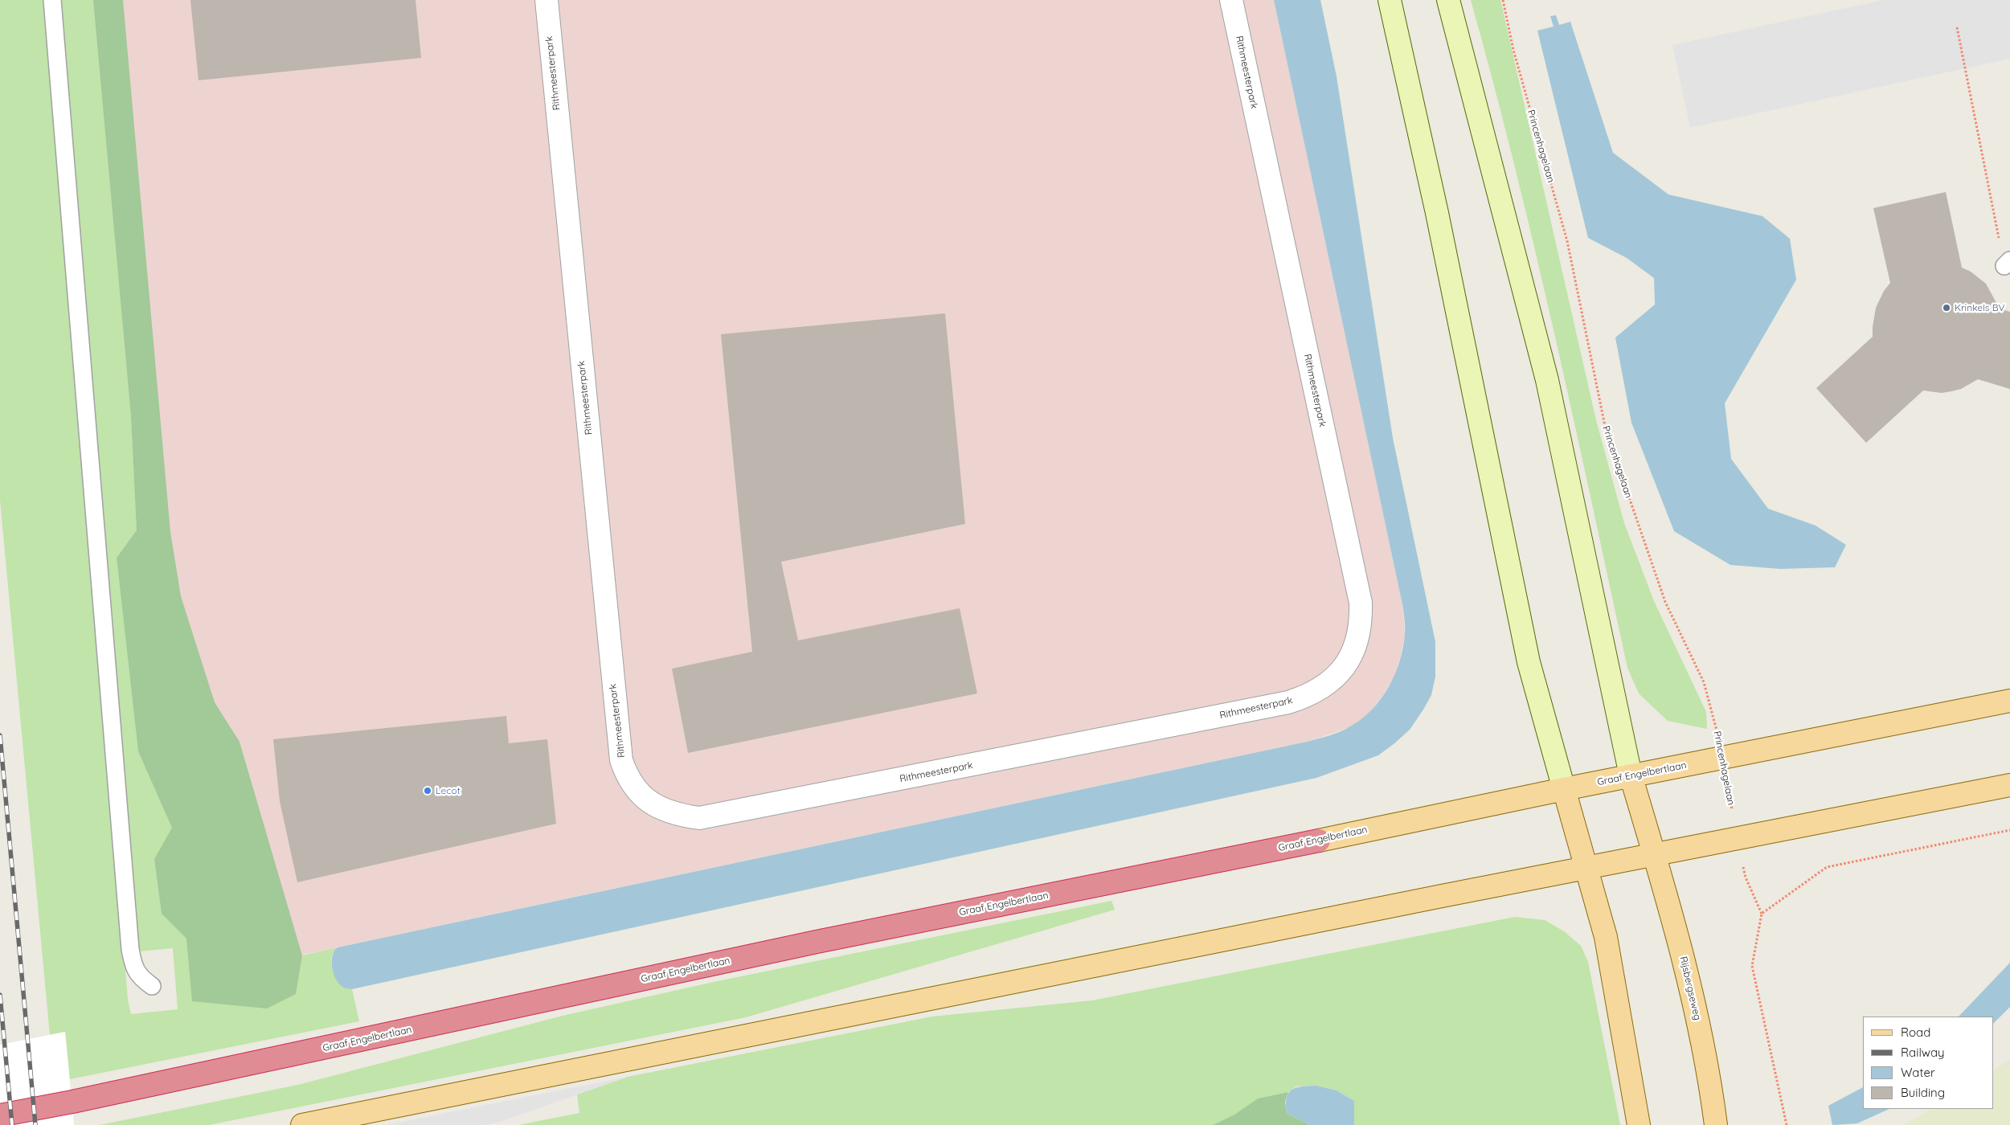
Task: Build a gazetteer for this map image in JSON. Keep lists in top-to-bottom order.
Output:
{
  "streets": {
    "highway": ["Graaf Engelbertlaan"],
    "main road": ["Rijsbergseweg"],
    "street": ["Rithmeesterpark"],
    "path": ["Princenhagelaan"]
  },
  "crossings": [
    ["Princenhagelaan", "Graaf Engelbertlaan"],
    ["Graaf Engelbertlaan", "Rijsbergseweg"]
  ],
  "places": ["Krinkels BV", "Lecot"],
  "legend": [
    "Road",
    "Railway",
    "Water",
    "Building"
  ]
}
